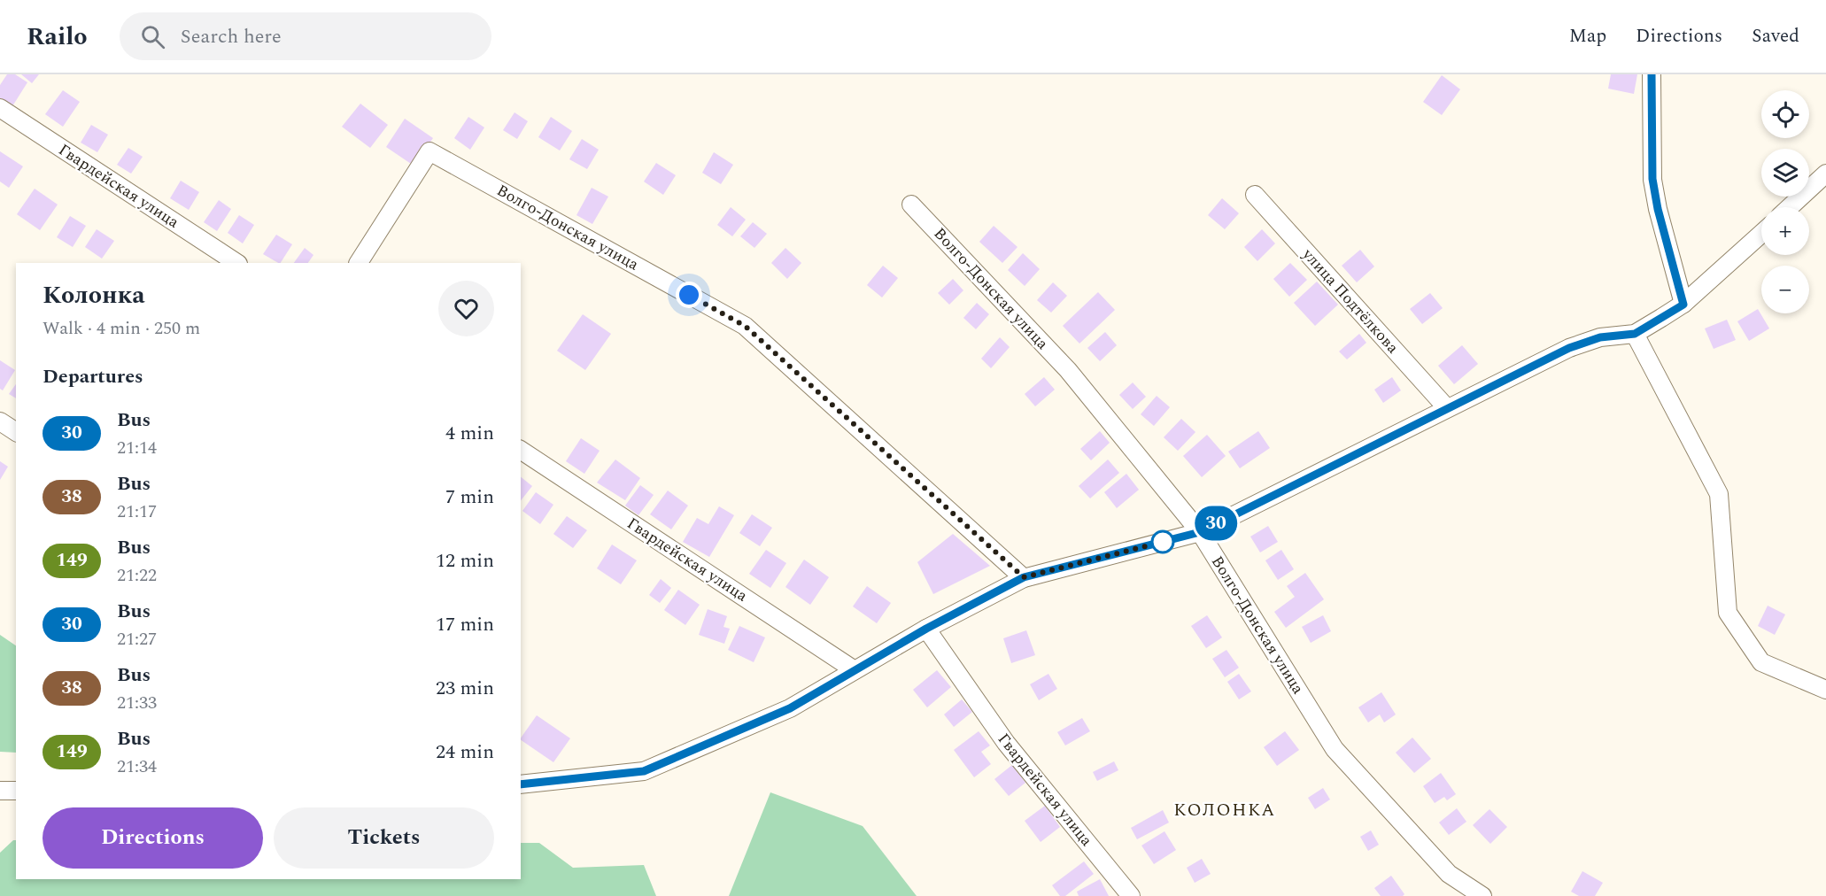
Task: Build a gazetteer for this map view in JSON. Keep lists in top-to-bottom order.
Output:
{
  "streets": {
    "street": ["Гвардейская улица", "Волго-Донская улица", "улица Подтёлкова"]
  },
  "districts": ["КОЛОНКА"],
  "lines": ["bus line 30"],
  "page": {
    "header": "Railo",
    "search": "Search here",
    "nav": ["Map", "Directions", "Saved"],
    "on_map": "30",
    "map_buttons": ["+", "−"],
    "heading": [
      ["Колонка", "Walk · 4 min · 250 m"],
      "Departures"
    ],
    "list": [
      {
        "mark": "30",
        "name": "Bus",
        "note": "21:14",
        "value": "4 min"
      },
      {
        "mark": "38",
        "name": "Bus",
        "note": "21:17",
        "value": "7 min"
      },
      {
        "mark": "149",
        "name": "Bus",
        "note": "21:22",
        "value": "12 min"
      },
      {
        "mark": "30",
        "name": "Bus",
        "note": "21:27",
        "value": "17 min"
      },
      {
        "mark": "38",
        "name": "Bus",
        "note": "21:33",
        "value": "23 min"
      },
      {
        "mark": "149",
        "name": "Bus",
        "note": "21:34",
        "value": "24 min"
      }
    ],
    "buttons": ["Directions", "Tickets"]
  }
}
